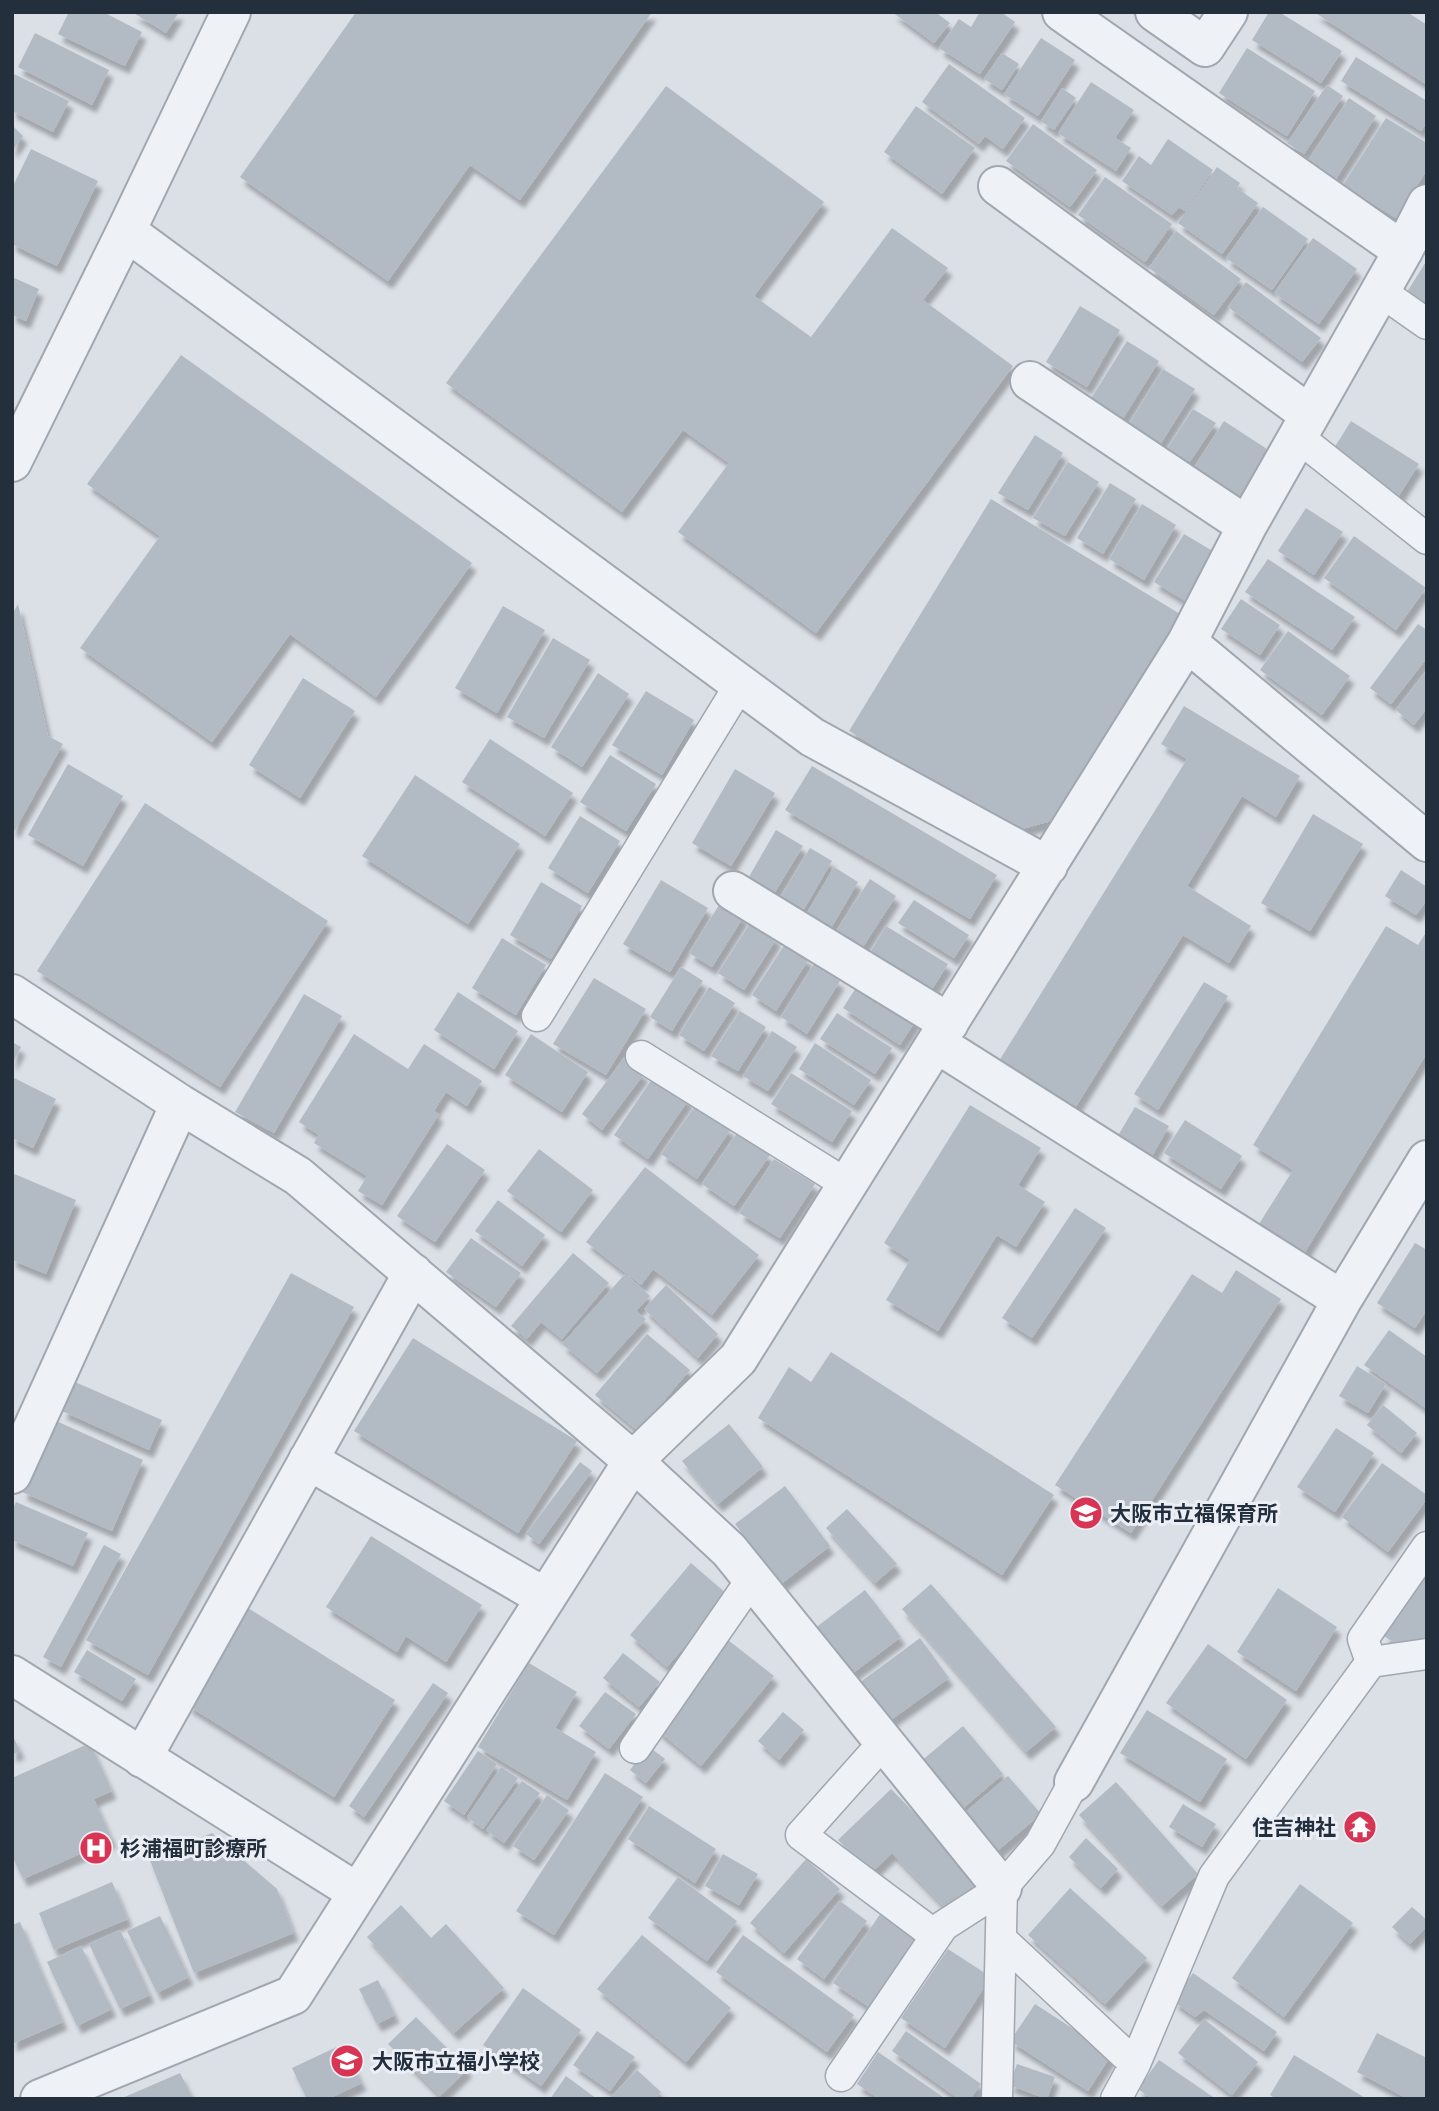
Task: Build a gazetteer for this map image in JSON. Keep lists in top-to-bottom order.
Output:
{
  "places": {
    "school or university": ["大阪市立福保育所", "大阪市立福小学校"],
    "temple": ["住吉神社"],
    "hospital": ["杉浦福町診療所"]
  }
}
